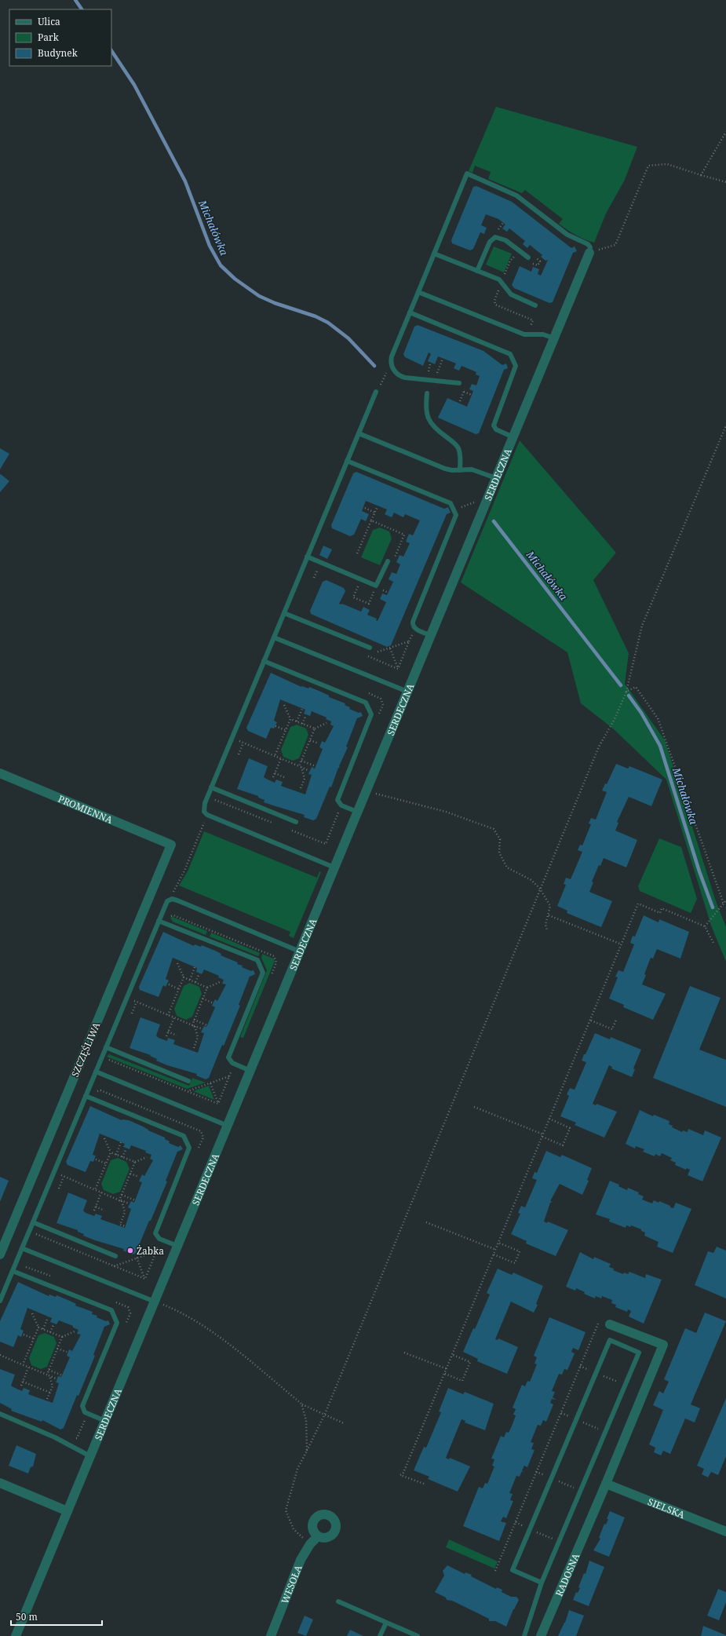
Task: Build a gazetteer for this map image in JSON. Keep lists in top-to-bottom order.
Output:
{
  "streets": {
    "street": [
      "SERDECZNA",
      "PROMIENNA",
      "SZCZĘŚLIWA",
      "SIELSKA",
      "RADOSNA",
      "WESOŁA"
    ]
  },
  "crossings": [
    ["PROMIENNA", "SZCZĘŚLIWA"],
    ["SIELSKA", "RADOSNA"]
  ],
  "water": ["Michałówka"],
  "places": ["Żabka"],
  "legend": ["Ulica", "Park", "Budynek"],
  "scale_bar": "50 m"
}
